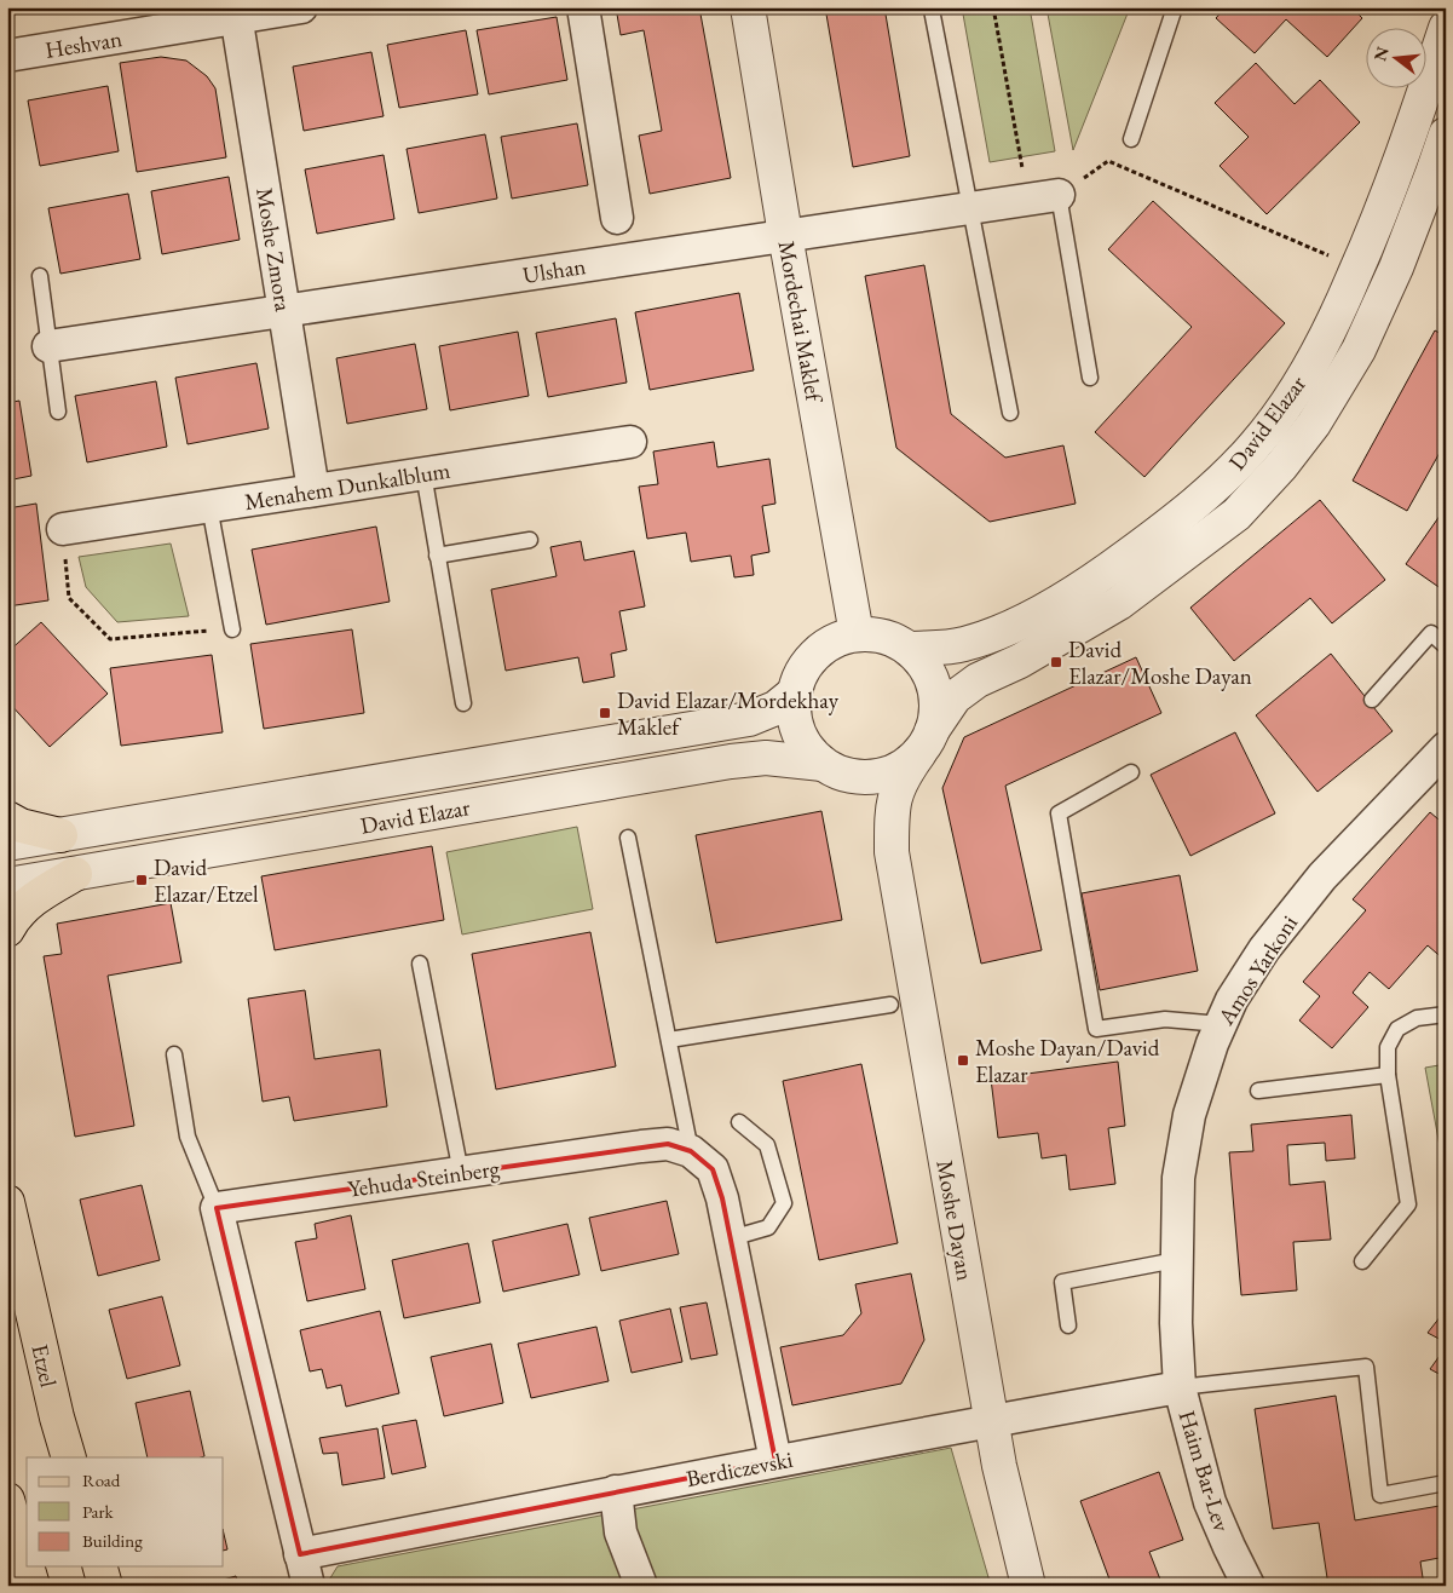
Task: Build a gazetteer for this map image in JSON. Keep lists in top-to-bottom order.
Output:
{
  "streets": {
    "main road": ["Etzel"],
    "street": [
      "Heshvan",
      "Moshe Zmora",
      "Ulshan",
      "Mordechai Maklef",
      "David Elazar",
      "Menahem Dunkalblum",
      "Amos Yarkoni",
      "Yehuda Steinberg",
      "Moshe Dayan",
      "Berdiczevski",
      "Haim Bar-Lev"
    ]
  },
  "crossings": [
    ["Heshvan", "Moshe Zmora"],
    ["Moshe Zmora", "Ulshan"],
    ["Moshe Zmora", "Menahem Dunkalblum"],
    ["Ulshan", "Mordechai Maklef"],
    ["Mordechai Maklef", "David Elazar"],
    ["Mordechai Maklef", "Moshe Dayan"],
    ["David Elazar", "Moshe Dayan"],
    ["Amos Yarkoni", "Berdiczevski"],
    ["Amos Yarkoni", "Haim Bar-Lev"],
    ["Moshe Dayan", "Berdiczevski"],
    ["Berdiczevski", "Haim Bar-Lev"]
  ],
  "places": {
    "transit": [
      "David Elazar/Moshe Dayan",
      "David Elazar/Mordekhay Maklef",
      "David Elazar/Etzel",
      "Moshe Dayan/David Elazar"
    ]
  },
  "legend": ["Road", "Park", "Building"],
  "north": "left"
}
